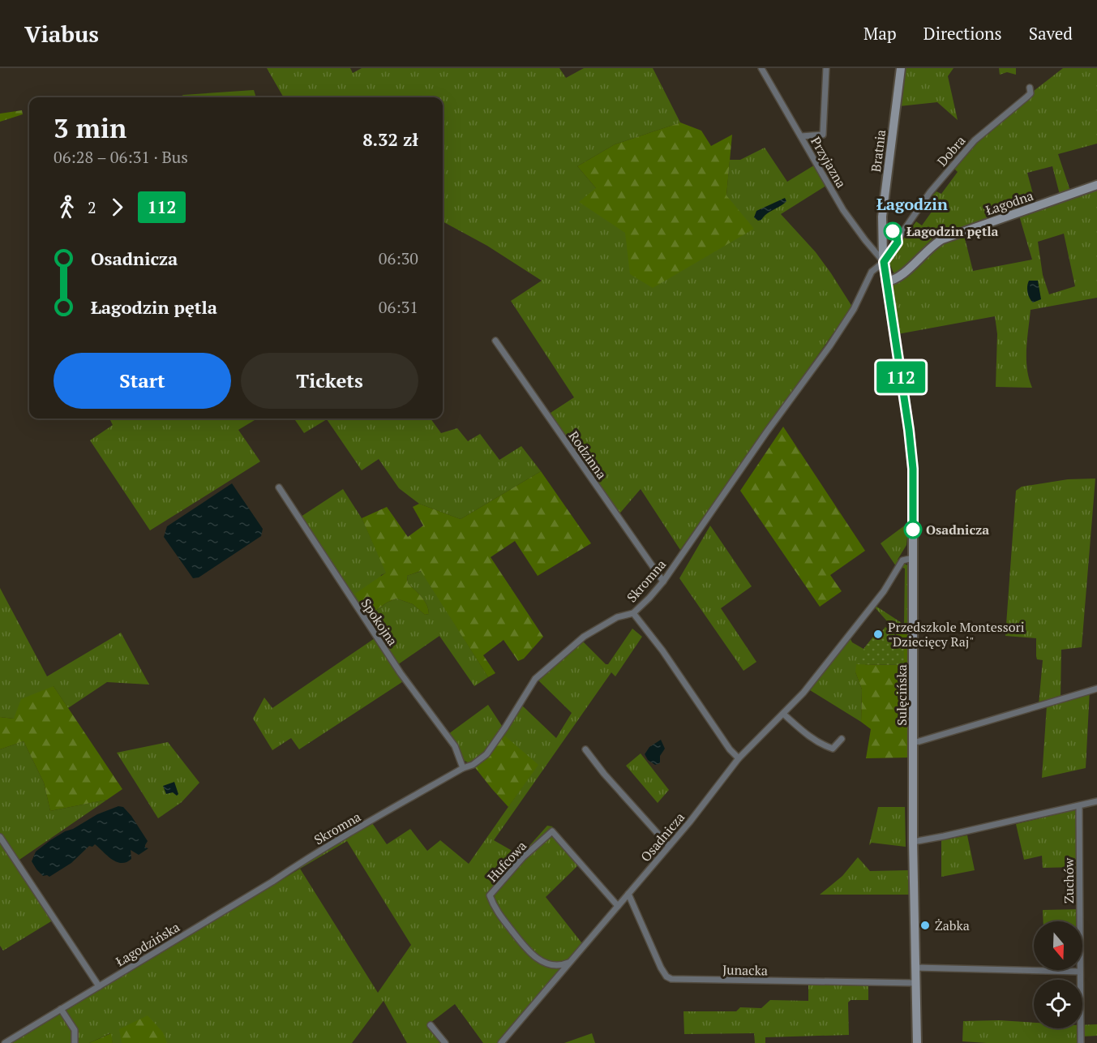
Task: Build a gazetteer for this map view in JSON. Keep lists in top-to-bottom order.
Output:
{
  "streets": {
    "street": [
      "Bratnia",
      "Dobra",
      "Przyjazna",
      "Łagodna",
      "Rodzinna",
      "Skromna",
      "Spokojna",
      "Sulęcińska",
      "Osadnicza",
      "Hufcowa",
      "Zuchów",
      "Łagodzińska",
      "Junacka"
    ]
  },
  "crossings": [
    ["Bratnia", "Przyjazna"],
    ["Bratnia", "Skromna"],
    ["Bratnia", "Sulęcińska"],
    ["Przyjazna", "Skromna"],
    ["Przyjazna", "Sulęcińska"],
    ["Łagodna", "Sulęcińska"],
    ["Rodzinna", "Skromna"],
    ["Skromna", "Spokojna"],
    ["Skromna", "Sulęcińska"],
    ["Skromna", "Łagodzińska"],
    ["Sulęcińska", "Osadnicza"],
    ["Sulęcińska", "Junacka"],
    ["Osadnicza", "Hufcowa"],
    ["Osadnicza", "Junacka"]
  ],
  "districts": ["Łagodzin"],
  "places": [
    "Łagodzin pętla",
    "Osadnicza",
    "Przedszkole Montessori \"Dziecięcy Raj\"",
    "Żabka"
  ],
  "lines": ["bus line 112"],
  "north": "bottom",
  "page": {
    "header": "Viabus",
    "nav": ["Map", "Directions", "Saved"],
    "on_map": "112",
    "heading": ["3 min", "06:28 – 06:31 · Bus", "8.32 zł"],
    "legs": ["2", "112"],
    "list": [
      {
        "name": "Osadnicza",
        "value": "06:30"
      },
      {
        "name": "Łagodzin pętla",
        "value": "06:31"
      }
    ],
    "buttons": ["Start", "Tickets"]
  }
}
